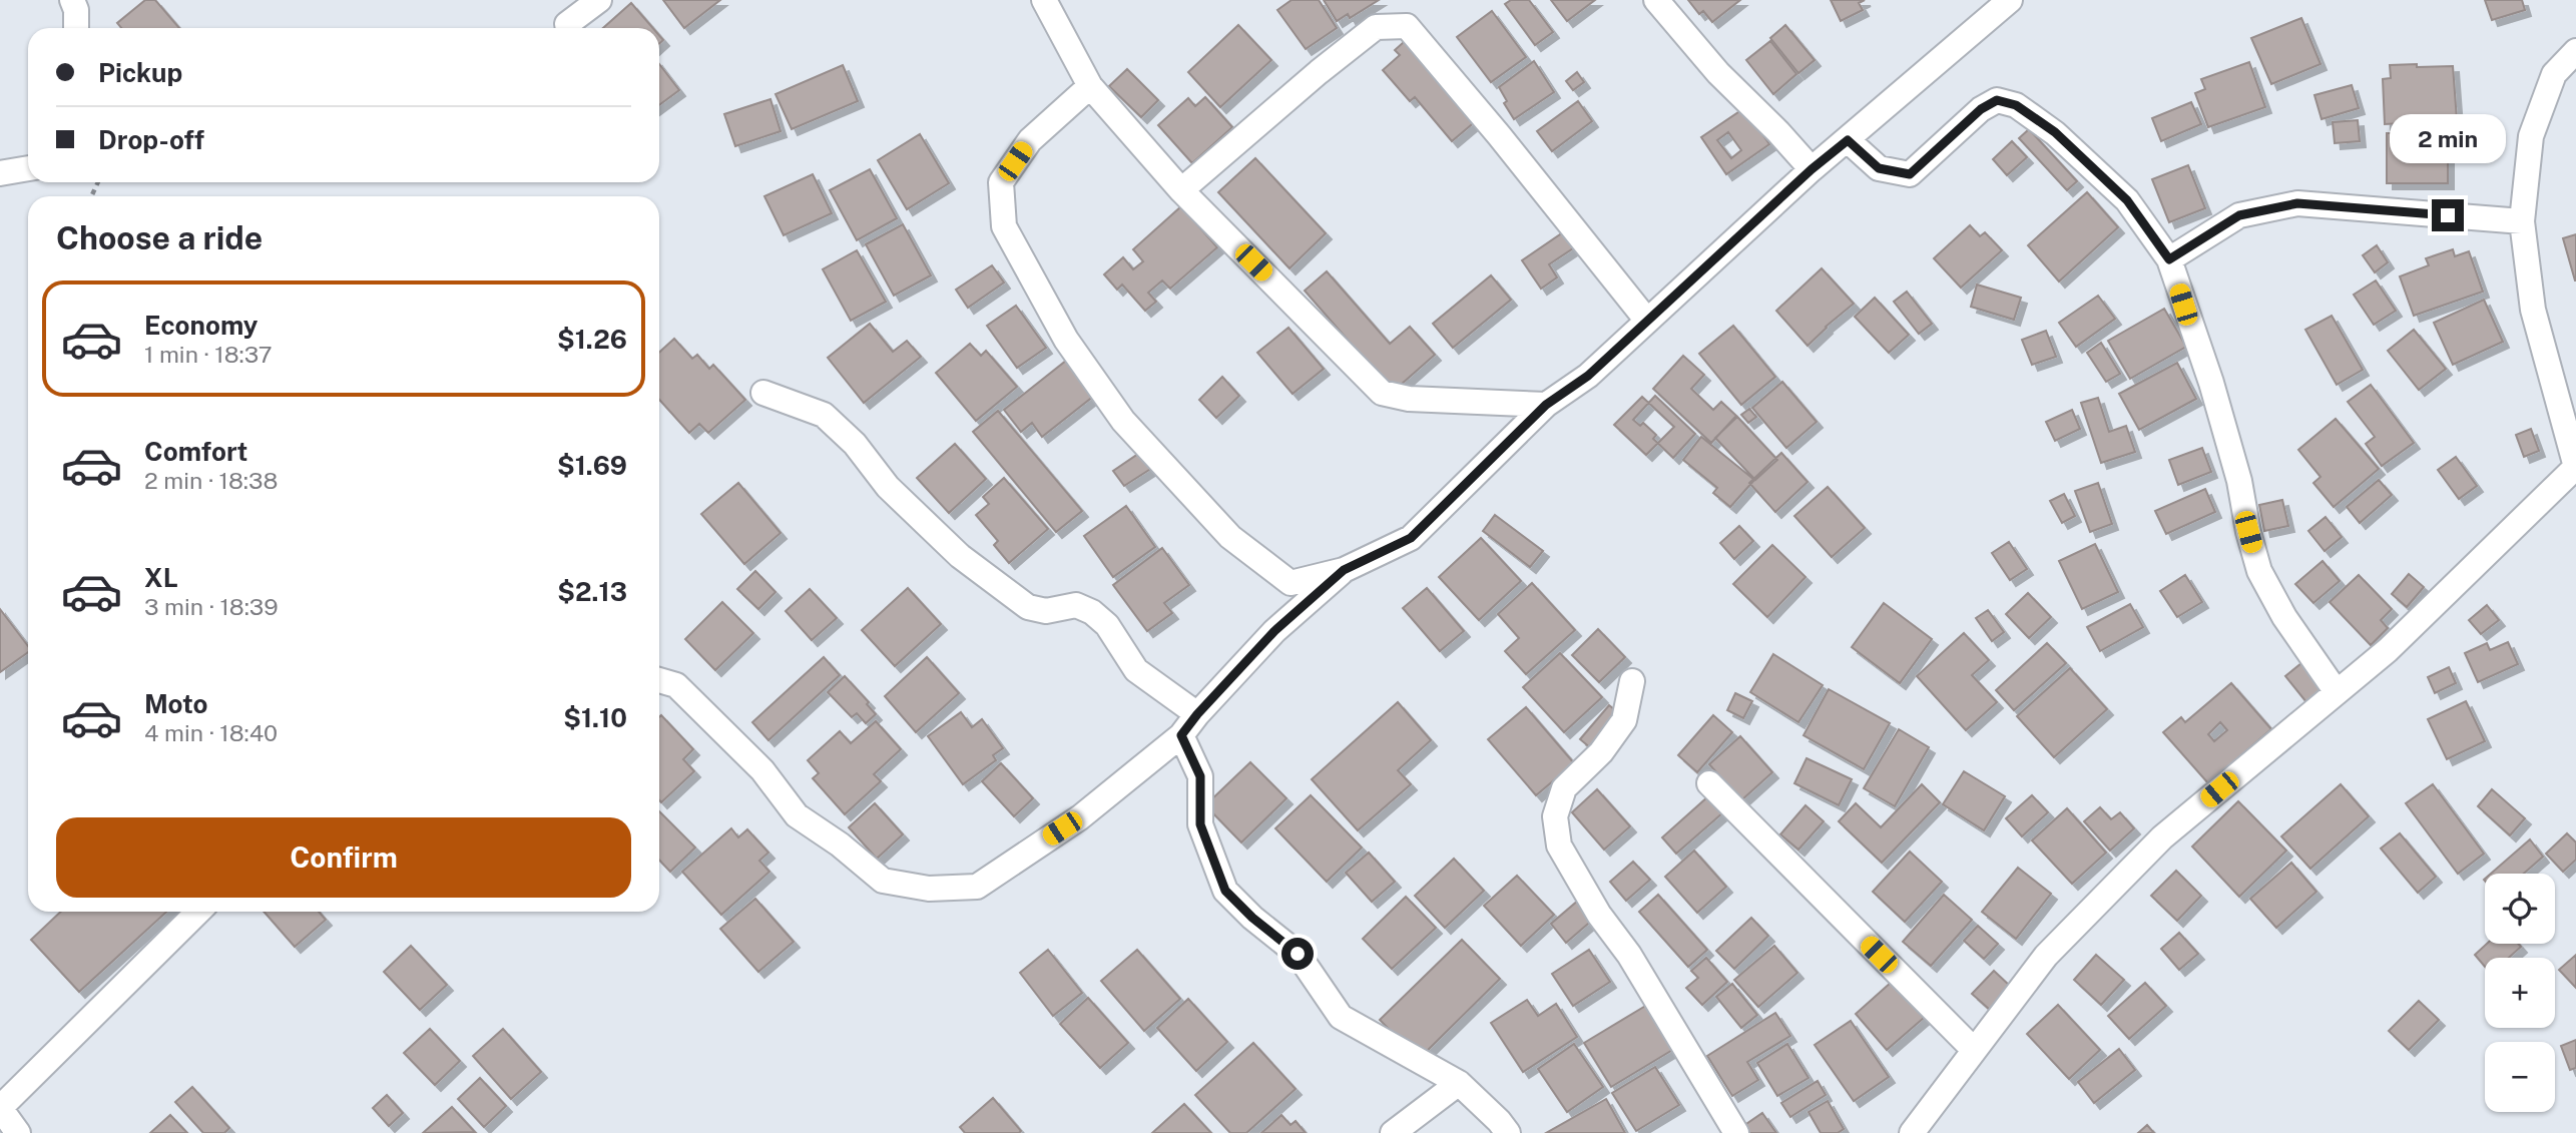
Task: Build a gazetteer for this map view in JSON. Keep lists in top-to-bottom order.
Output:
{
  "page": {
    "banner": ["Pickup", "Drop-off"],
    "bubble": "2 min",
    "heading": "Choose a ride",
    "list": [
      {
        "name": "Economy",
        "note": "1 min · 18:37",
        "value": "$1.26"
      },
      {
        "name": "Comfort",
        "note": "2 min · 18:38",
        "value": "$1.69"
      },
      {
        "name": "XL",
        "note": "3 min · 18:39",
        "value": "$2.13"
      },
      {
        "name": "Moto",
        "note": "4 min · 18:40",
        "value": "$1.10"
      }
    ],
    "buttons": "Confirm",
    "map_buttons": ["+", "−"]
  }
}
